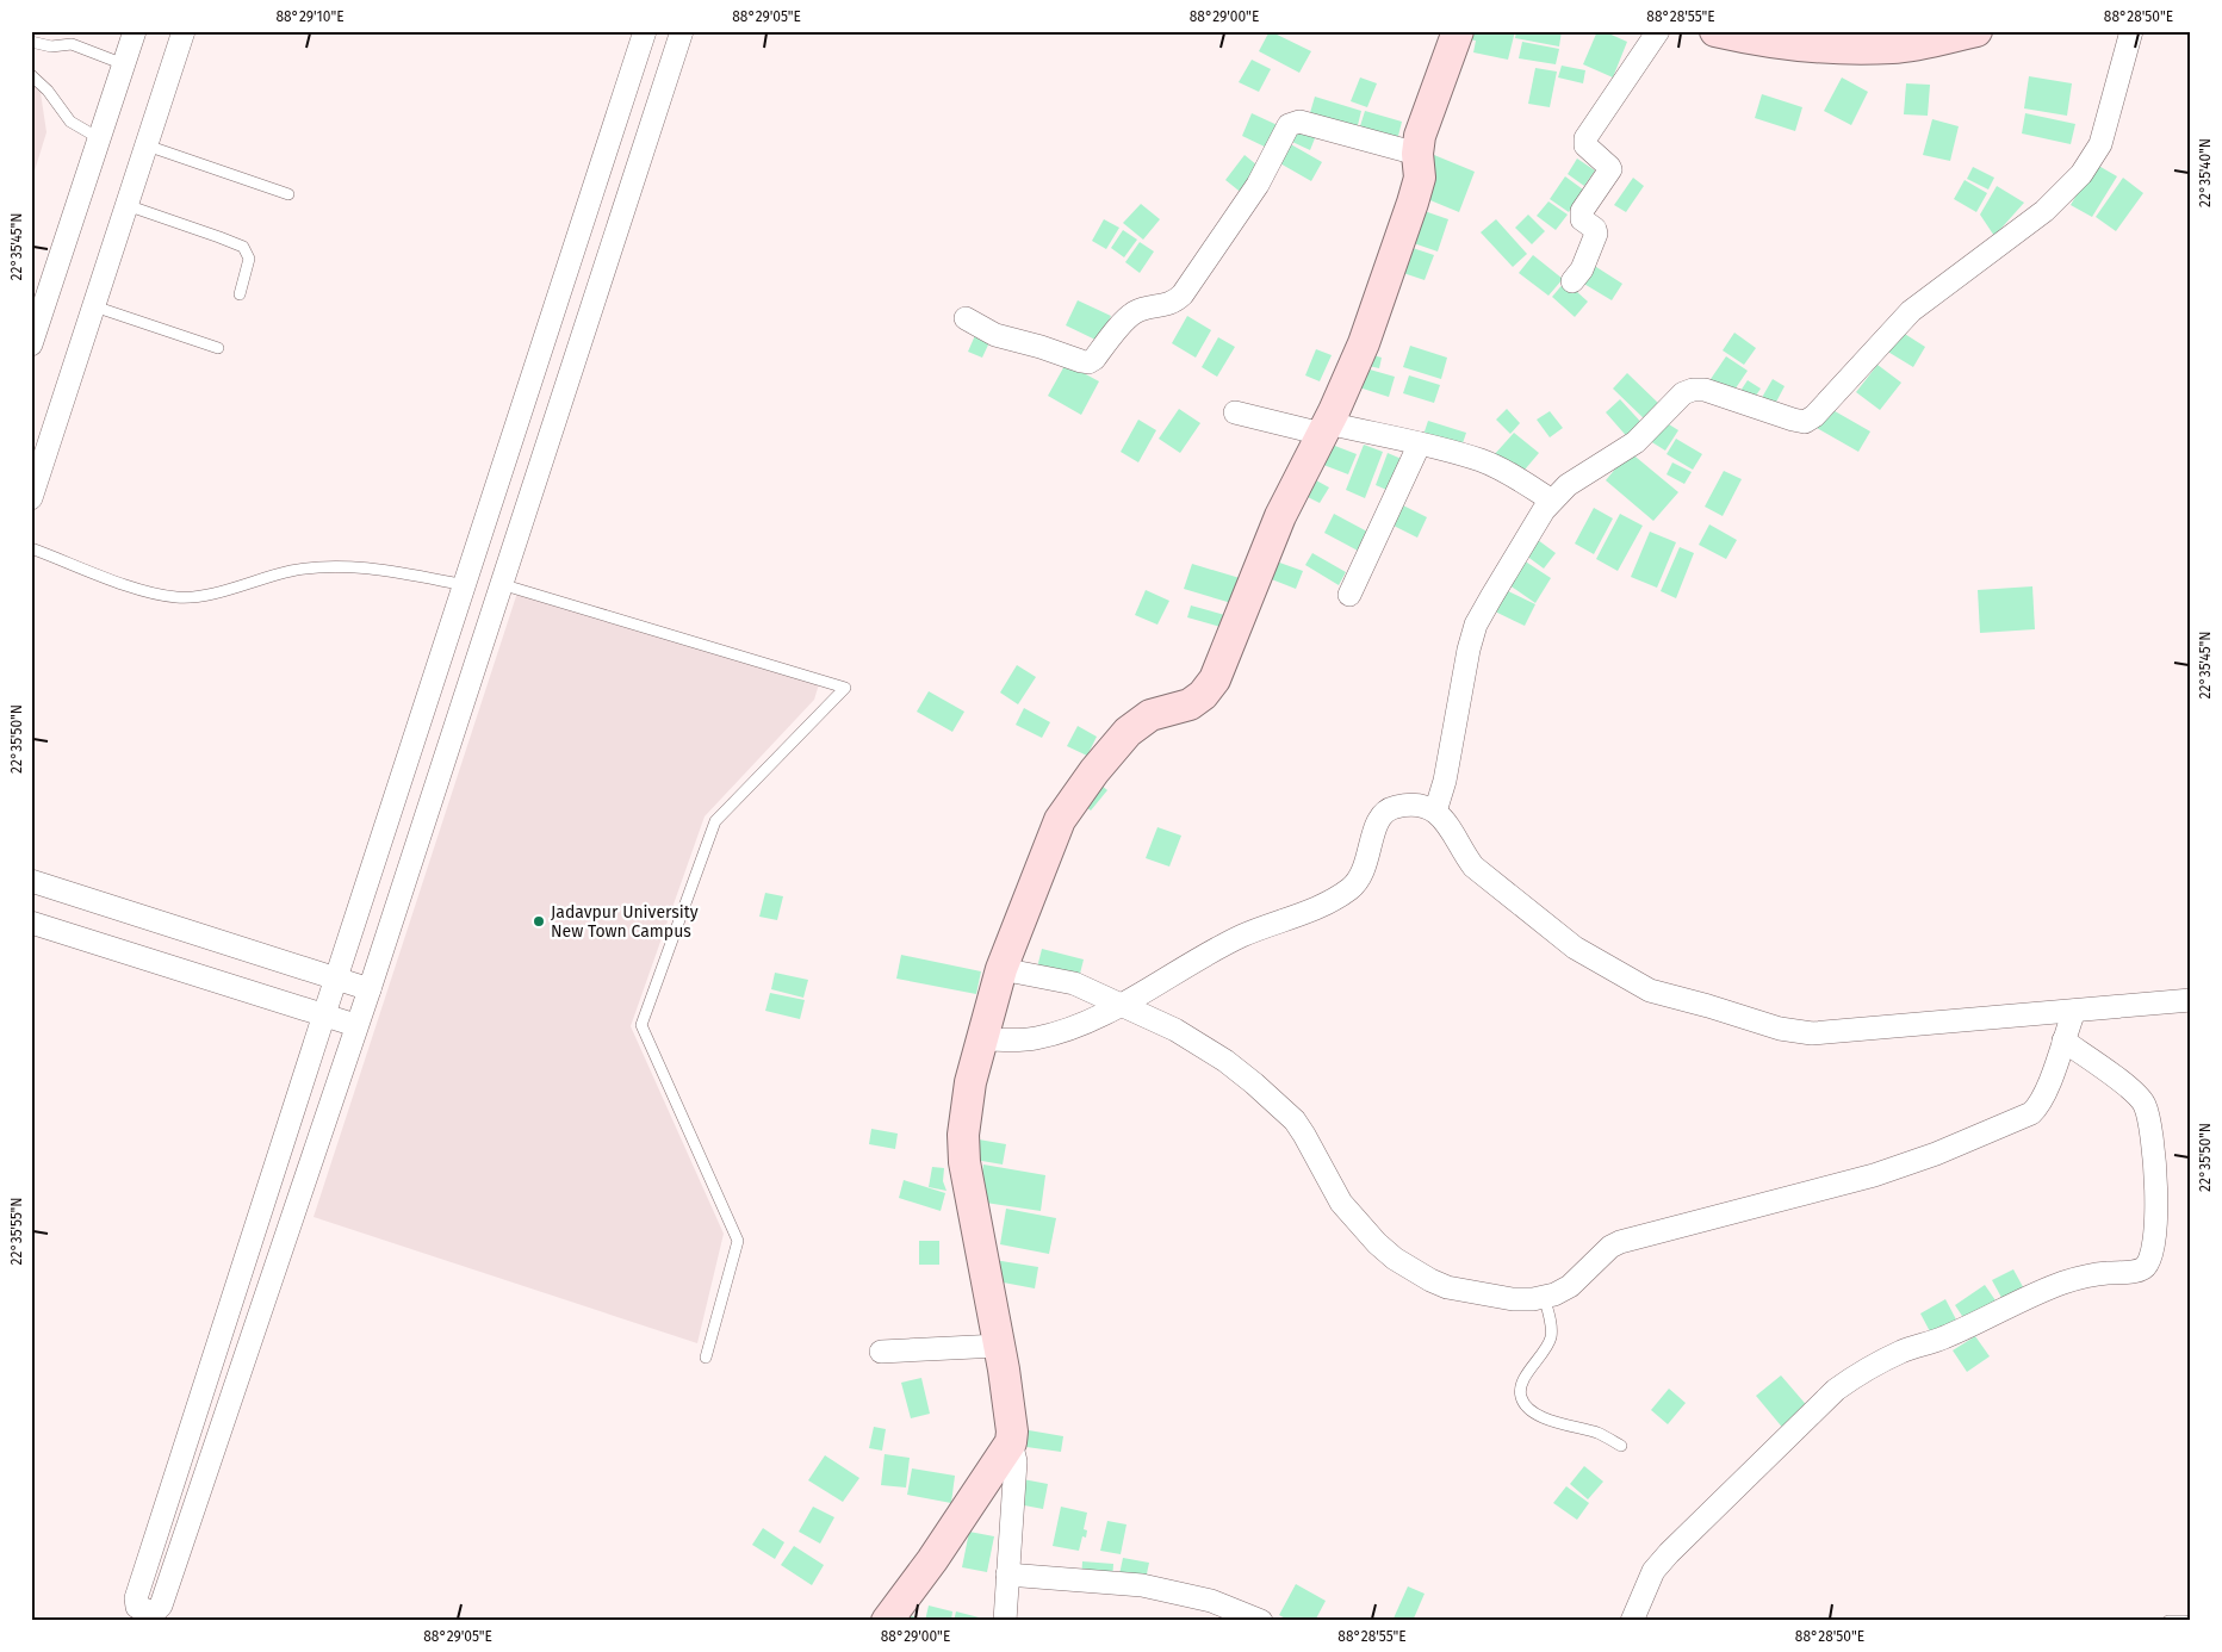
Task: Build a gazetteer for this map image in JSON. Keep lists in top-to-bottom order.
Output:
{
  "places": ["Jadavpur University New Town Campus"],
  "coordinates": [
    "88°29'10\"E",
    "88°29'05\"E",
    "88°29'00\"E",
    "88°28'55\"E",
    "88°28'50\"E",
    "22°35'40\"N",
    "22°35'45\"N",
    "22°35'50\"N",
    "22°35'55\"N"
  ]
}
